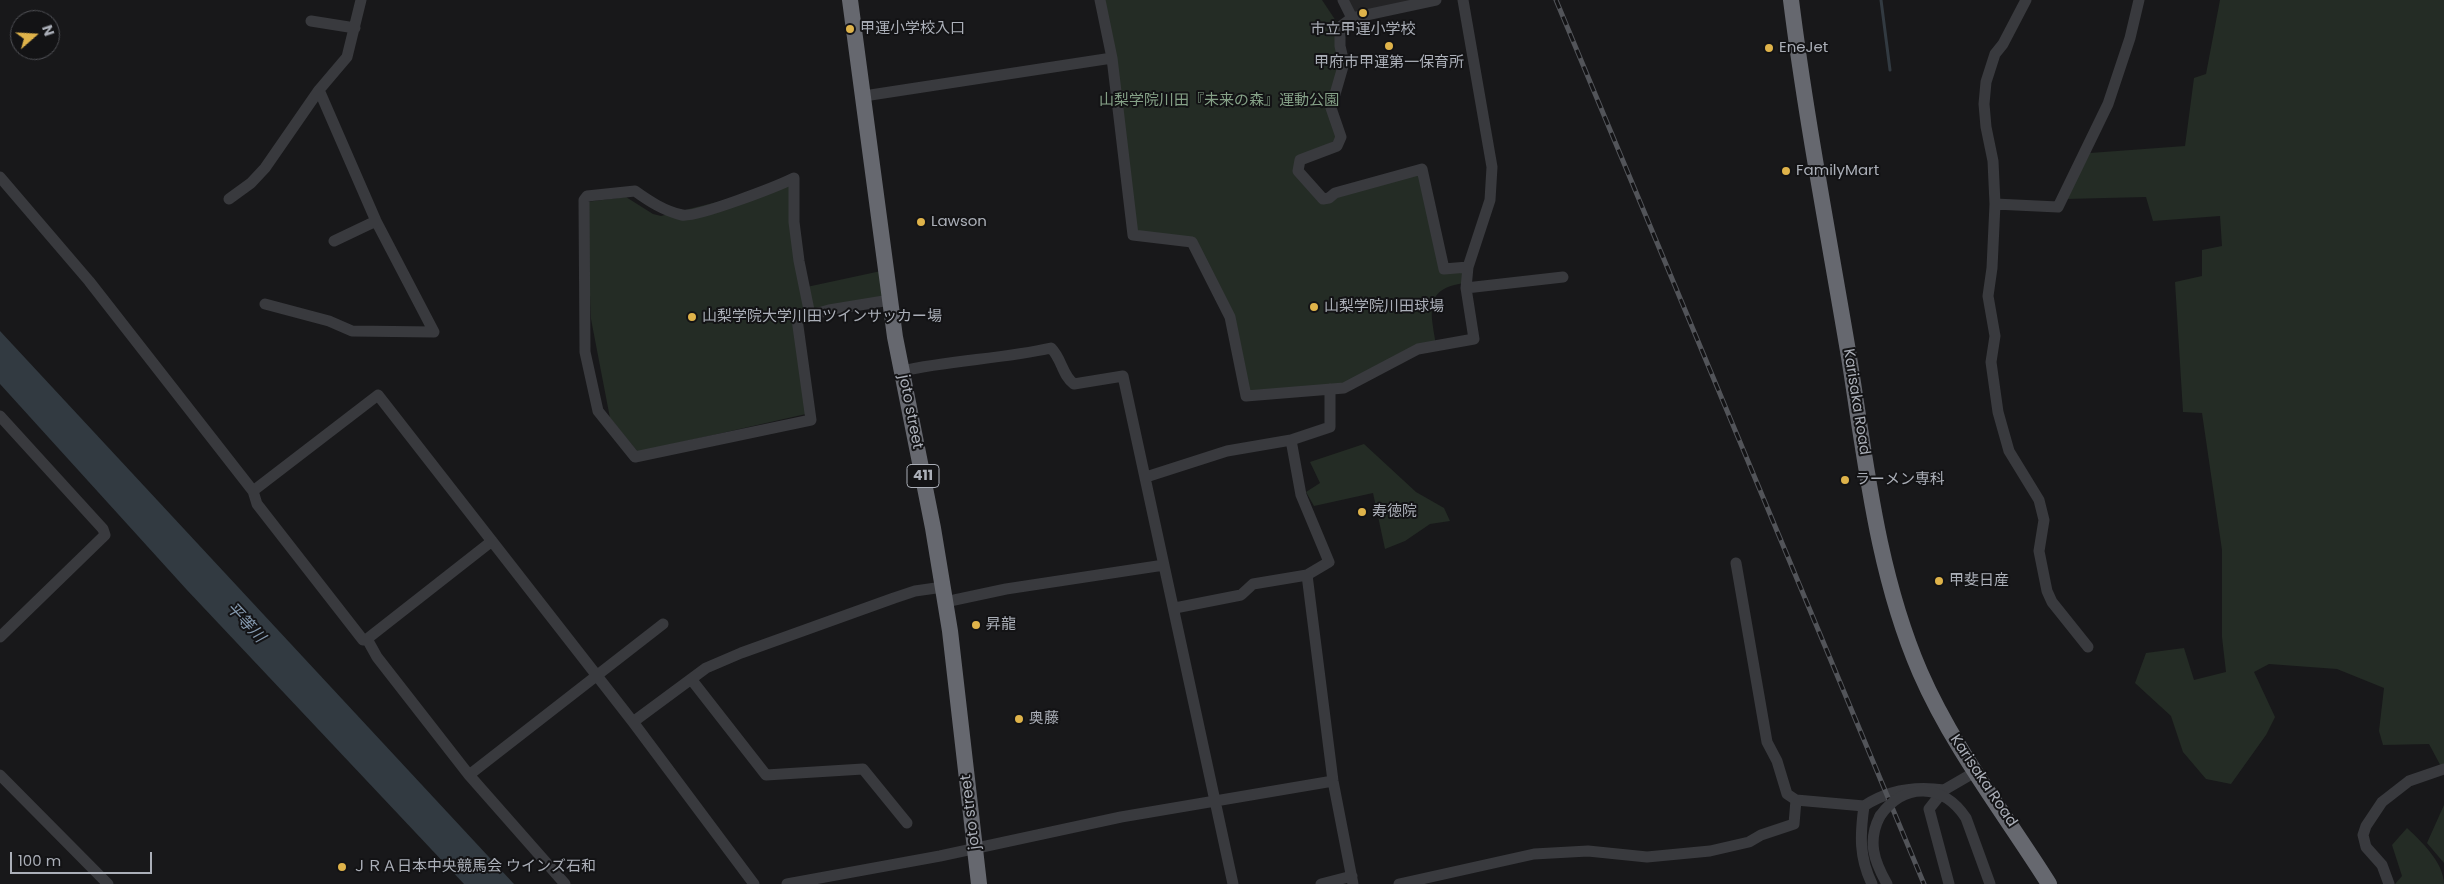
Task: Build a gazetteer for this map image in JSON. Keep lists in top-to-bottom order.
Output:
{
  "streets": {
    "highway": ["Karisaka Road", "joto street", "411"]
  },
  "water": ["平等川"],
  "parks": ["山梨学院川田『未来の森』運動公園"],
  "places": [
    "市立甲運小学校",
    "甲運小学校入口",
    "甲府市甲運第一保育所",
    "EneJet",
    "FamilyMart",
    "Lawson",
    "山梨学院川田球場",
    "山梨学院大学川田ツインサッカー場",
    "ラーメン専科",
    "寿徳院",
    "甲斐日産",
    "昇龍",
    "奥藤",
    "ＪＲＡ日本中央競馬会 ウインズ石和"
  ],
  "scale_bar": "100 m",
  "north": "right"
}
